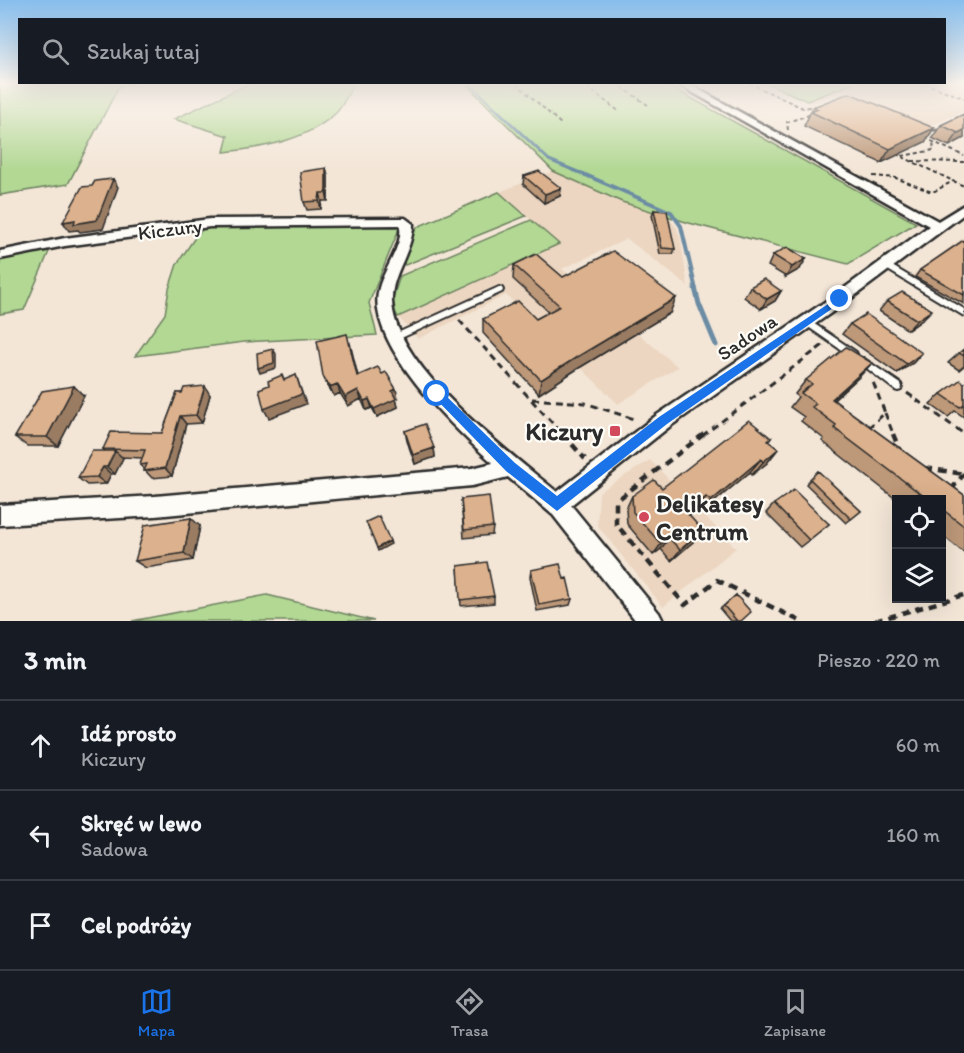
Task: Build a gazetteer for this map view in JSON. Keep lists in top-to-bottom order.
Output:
{
  "streets": {
    "street": ["Kiczury", "Sadowa"]
  },
  "crossings": [
    ["Kiczury", "Sadowa"]
  ],
  "places": {
    "transit": ["Kiczury"],
    "other": ["Delikatesy Centrum"]
  },
  "page": {
    "search": "Szukaj tutaj",
    "heading": ["3 min", "Pieszo · 220 m"],
    "list": [
      ["Idź prosto", "Kiczury", "60 m"],
      ["Skręć w lewo", "Sadowa", "160 m"],
      "Cel podróży"
    ],
    "nav": ["Mapa", "Trasa", "Zapisane"]
  }
}
